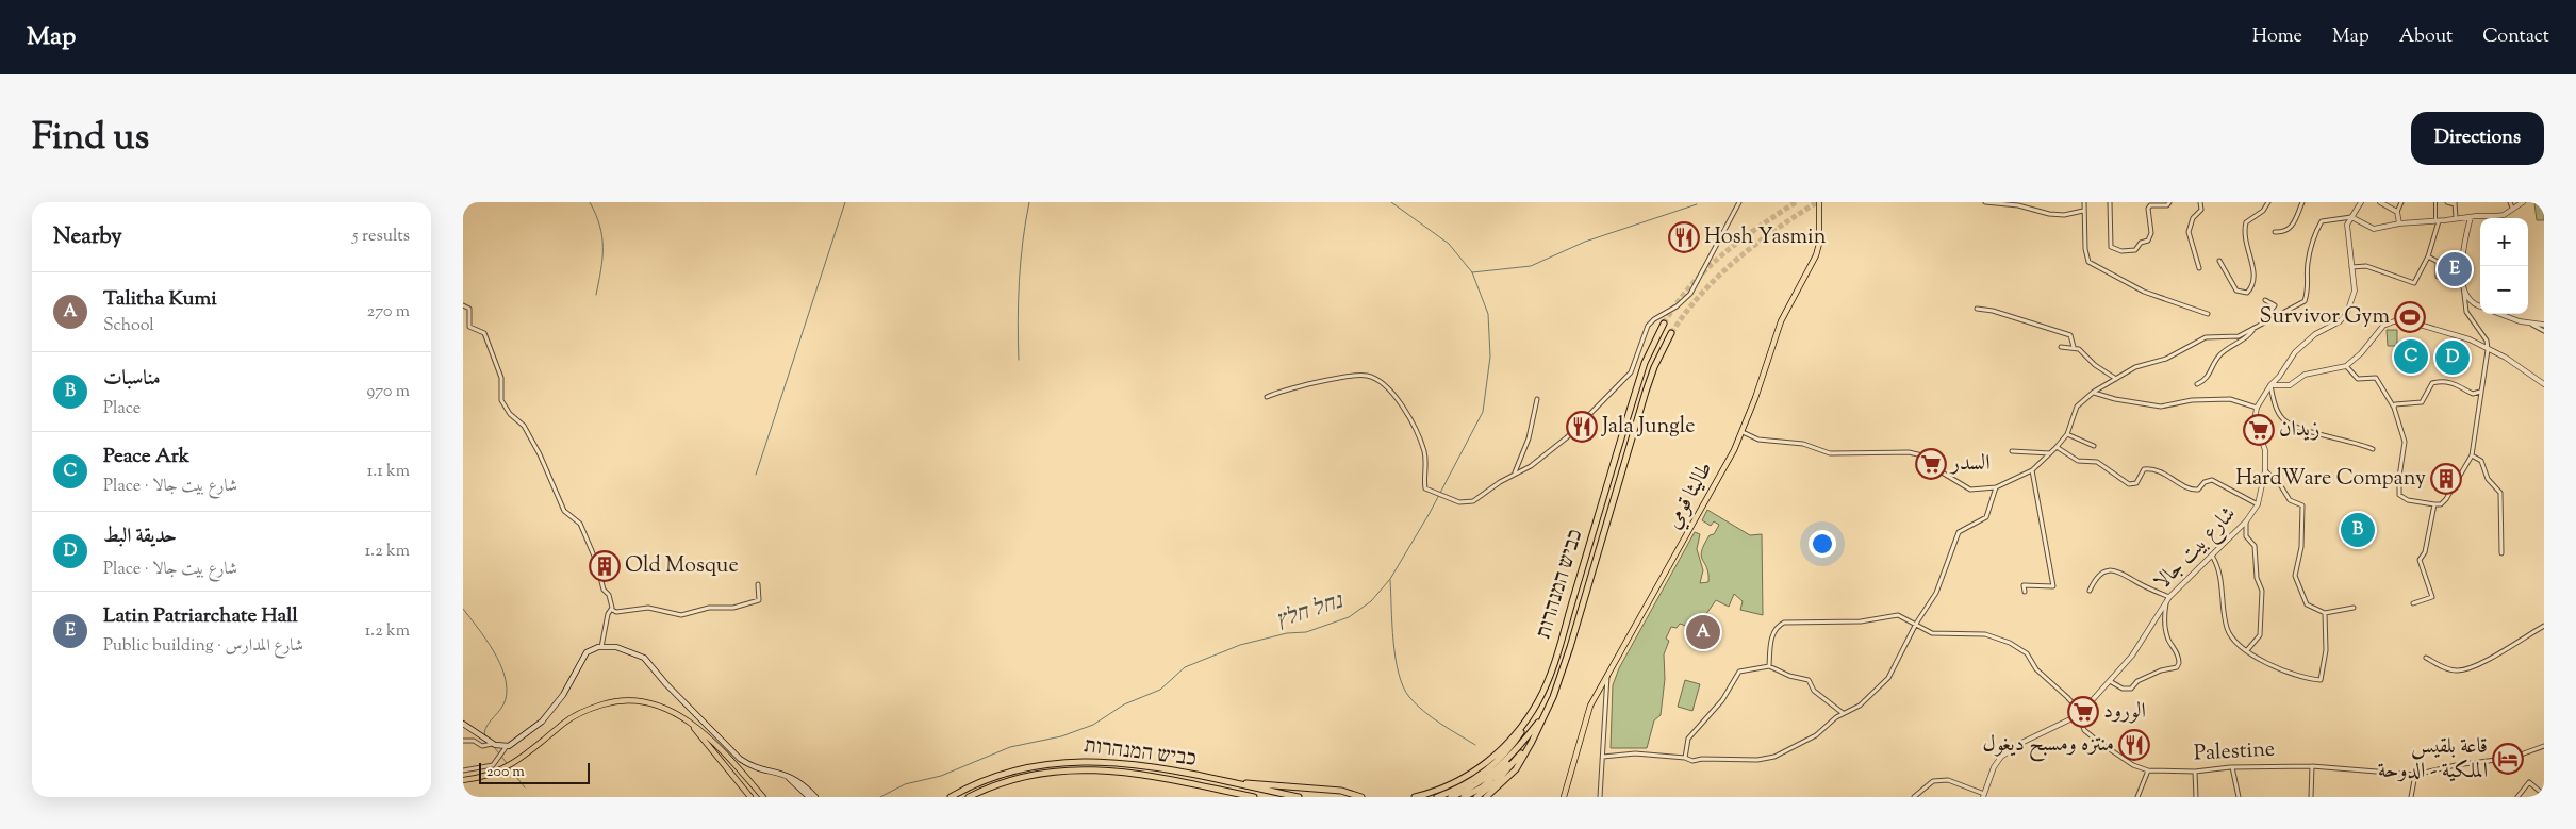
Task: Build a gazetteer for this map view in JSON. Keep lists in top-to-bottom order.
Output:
{
  "streets": {
    "highway": ["כביש המנהרות"],
    "main road": ["طاليثا قومي"],
    "street": ["شارع بيت جالا", "Palestine"]
  },
  "crossings": [
    ["شارع بيت جالا", "Palestine"]
  ],
  "water": ["נחל חלץ"],
  "places": {
    "restaurant": ["Hosh Yasmin", "Jala Jungle", "منتزه ومسبح ديغول"],
    "sports": ["Survivor Gym"],
    "supermarket": ["زيدان", "السدر", "الورود"],
    "building": ["HardWare Company", "Old Mosque"],
    "hotel": ["قاعة بلقيس الملكية - الدوحة"]
  },
  "scale_bar": "200 m",
  "page": {
    "header": "Map",
    "nav": [
      "Home",
      "Map",
      "About",
      "Contact"
    ],
    "title": "Find us",
    "buttons": "Directions",
    "heading": ["Nearby", "5 results"],
    "map_buttons": ["+", "−"],
    "pins": [
      "E",
      "C",
      "D",
      "B",
      "A"
    ],
    "list": [
      {
        "mark": "A",
        "name": "Talitha Kumi",
        "note": "School",
        "value": "270 m"
      },
      {
        "mark": "B",
        "name": "مناسبات",
        "note": "Place",
        "value": "970 m"
      },
      {
        "mark": "C",
        "name": "Peace Ark",
        "note": "Place · شارع بيت جالا",
        "value": "1.1 km"
      },
      {
        "mark": "D",
        "name": "حديقة البط",
        "note": "Place · شارع بيت جالا",
        "value": "1.2 km"
      },
      {
        "mark": "E",
        "name": "Latin Patriarchate Hall",
        "note": "Public building · شارع المدارس",
        "value": "1.2 km"
      }
    ],
    "scale": "200 m"
  }
}
